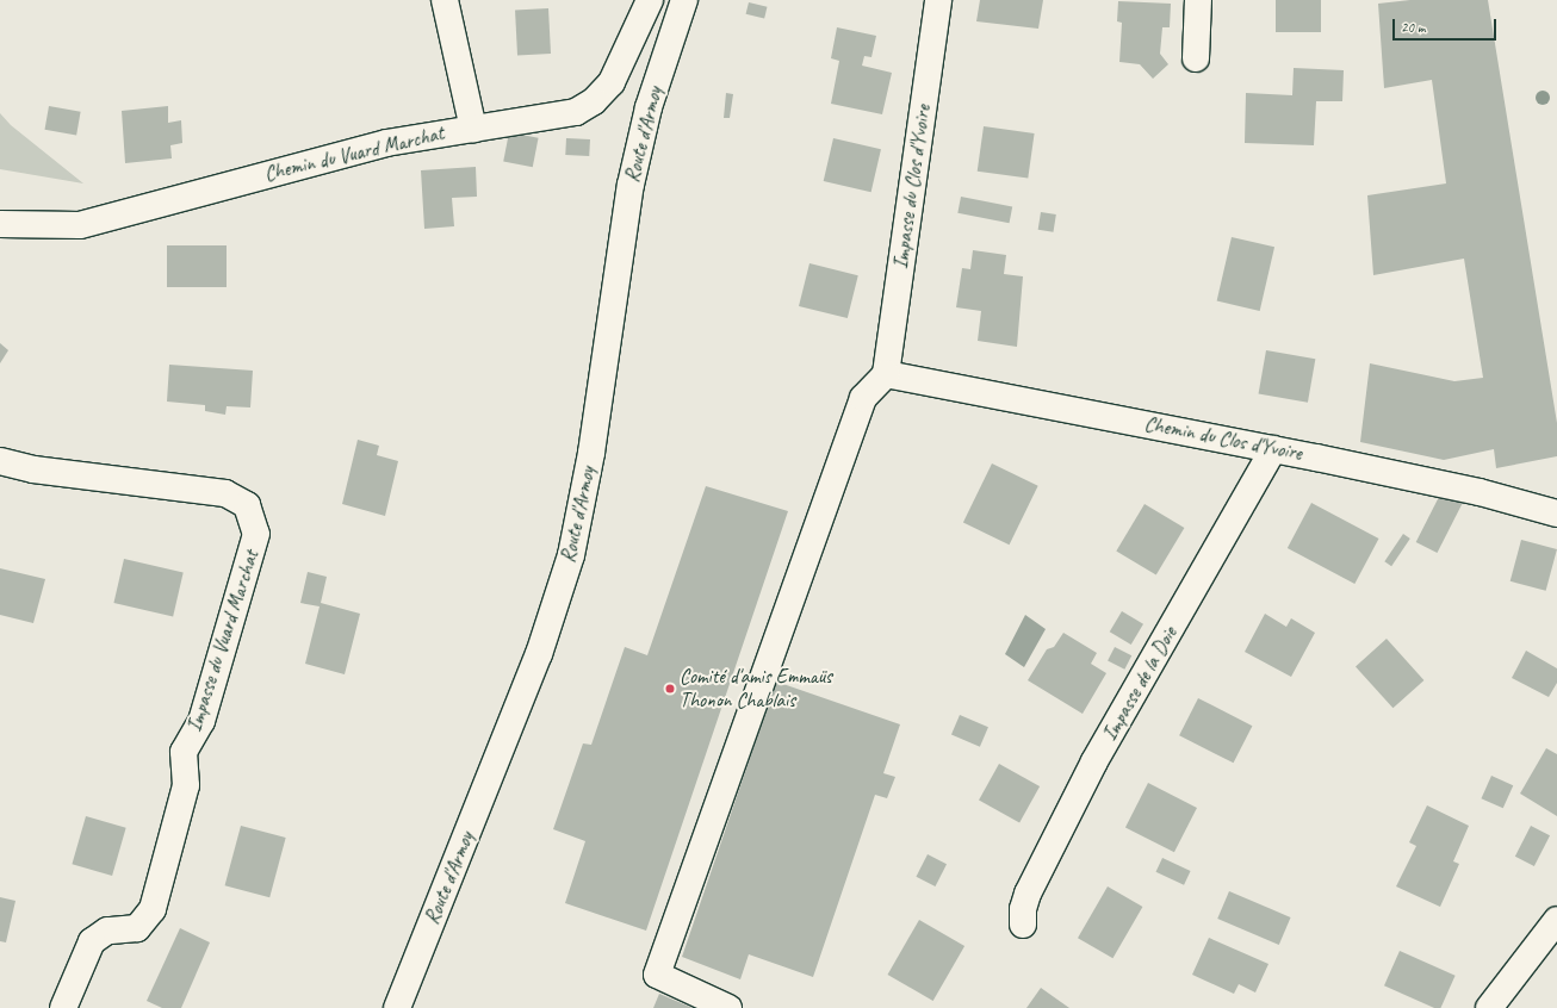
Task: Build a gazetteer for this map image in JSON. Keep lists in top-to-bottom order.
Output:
{
  "streets": {
    "street": [
      "Route d'Armoy",
      "Chemin du Vuard Marchat",
      "Impasse du Clos d'Yvoire",
      "Chemin du Clos d'Yvoire",
      "Impasse du Vuard Marchat",
      "Impasse de la Doie"
    ]
  },
  "crossings": [
    ["Impasse du Clos d'Yvoire", "Chemin du Clos d'Yvoire"],
    ["Chemin du Clos d'Yvoire", "Impasse de la Doie"]
  ],
  "places": ["Comité d'amis Emmaüs Thonon Chablais"],
  "scale_bar": "20 m"
}
